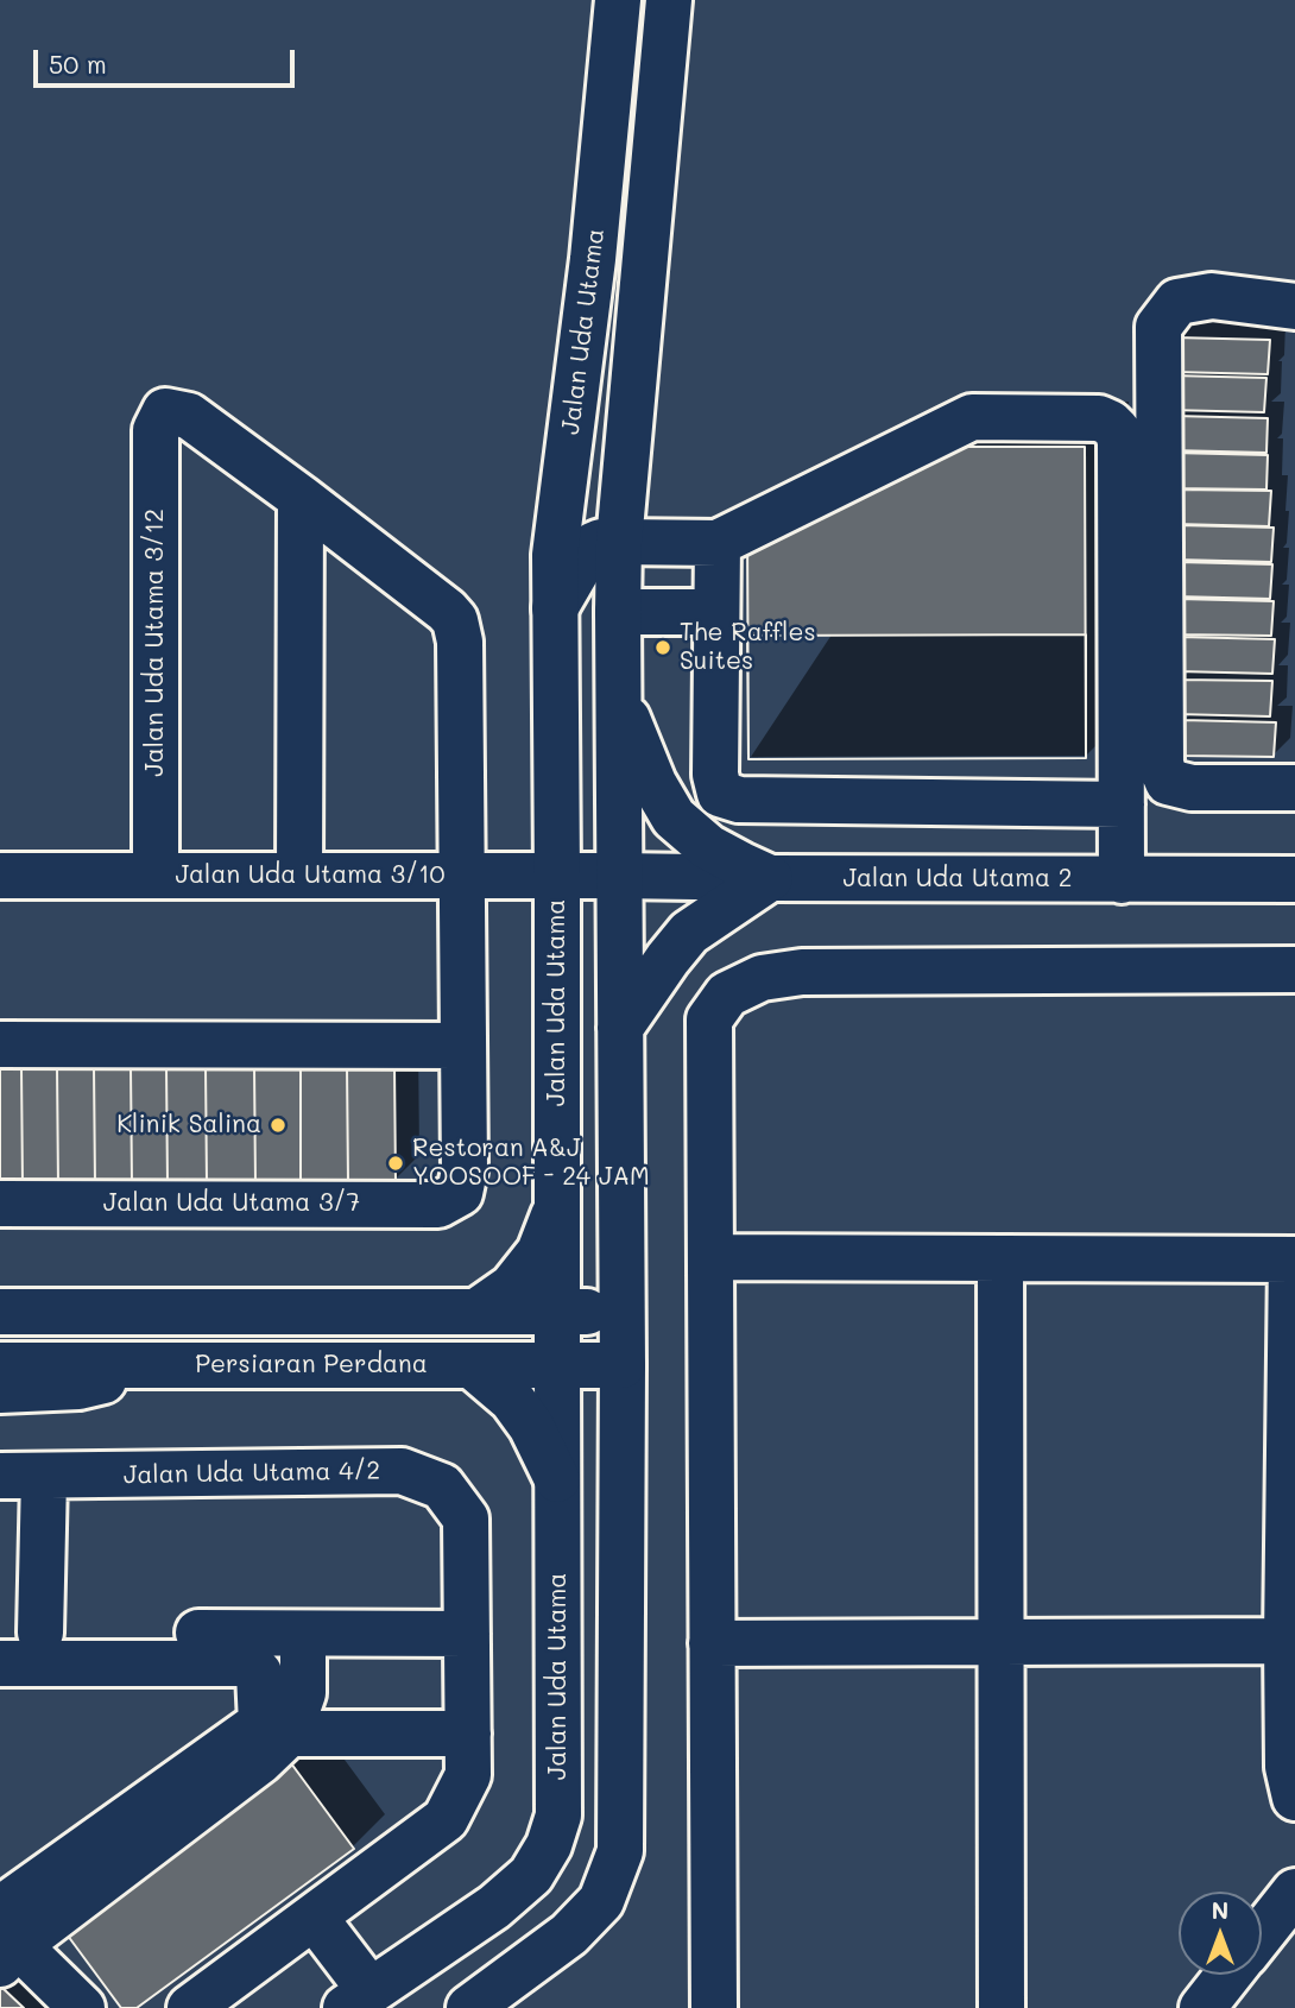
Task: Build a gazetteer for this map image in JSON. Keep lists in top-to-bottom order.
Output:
{
  "streets": {
    "street": [
      "Jalan Uda Utama",
      "Jalan Uda Utama 3/12",
      "Jalan Uda Utama 3/10",
      "Jalan Uda Utama 2",
      "Jalan Uda Utama 3/7",
      "Persiaran Perdana",
      "Jalan Uda Utama 4/2"
    ]
  },
  "crossings": [
    ["Jalan Uda Utama", "Jalan Uda Utama 3/10"],
    ["Jalan Uda Utama", "Jalan Uda Utama 2"],
    ["Jalan Uda Utama", "Persiaran Perdana"],
    ["Jalan Uda Utama 3/12", "Jalan Uda Utama 3/10"],
    ["Jalan Uda Utama 3/10", "Jalan Uda Utama 2"]
  ],
  "places": ["The Raffles Suites", "Klinik Salina", "Restoran A&J YOOSOOF - 24 JAM"],
  "scale_bar": "50 m",
  "north": "top"
}
